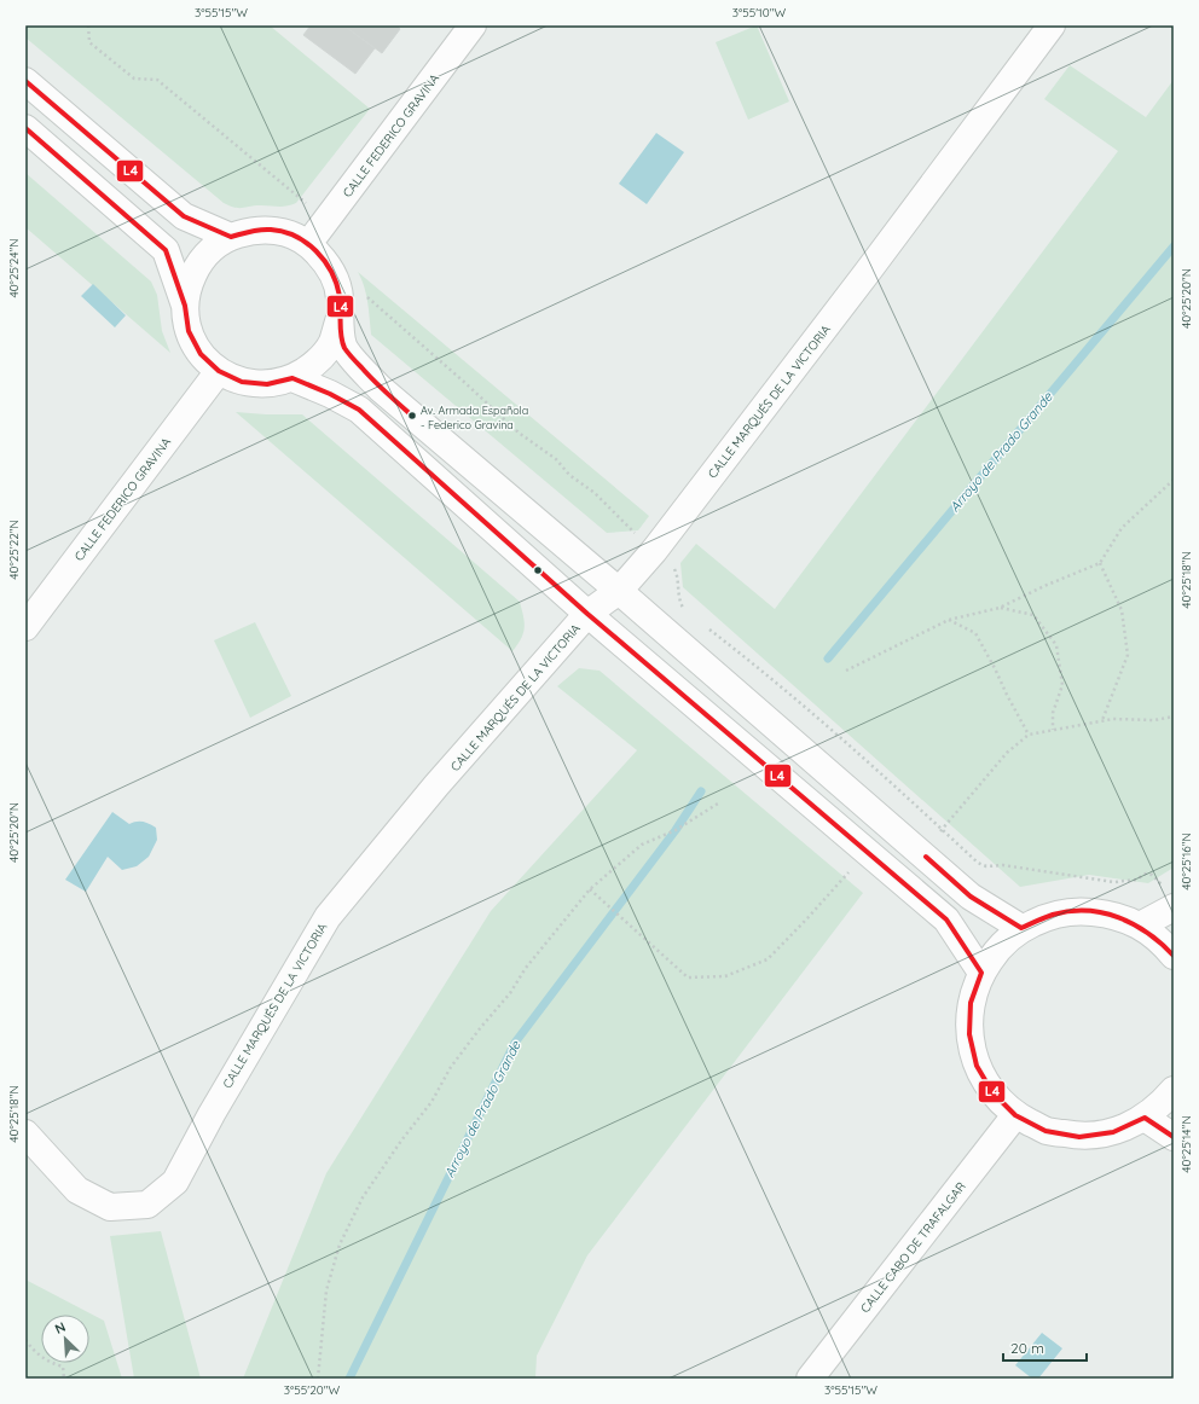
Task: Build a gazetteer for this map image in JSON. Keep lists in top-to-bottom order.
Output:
{
  "streets": {
    "street": ["CALLE FEDERICO GRAVINA", "CALLE MARQUÉS DE LA VICTORIA", "CALLE CABO DE TRAFALGAR"]
  },
  "water": ["Arroyo de Prado Grande"],
  "places": ["Av. Armada Española - Federico Gravina"],
  "lines": ["transit line L4"],
  "scale_bar": "20 m",
  "north": "top left",
  "coordinates": [
    "3°55'15\"W",
    "3°55'10\"W",
    "40°25'24\"N",
    "40°25'20\"N",
    "40°25'22\"N",
    "40°25'18\"N",
    "40°25'16\"N",
    "40°25'14\"N",
    "3°55'20\"W"
  ]
}
